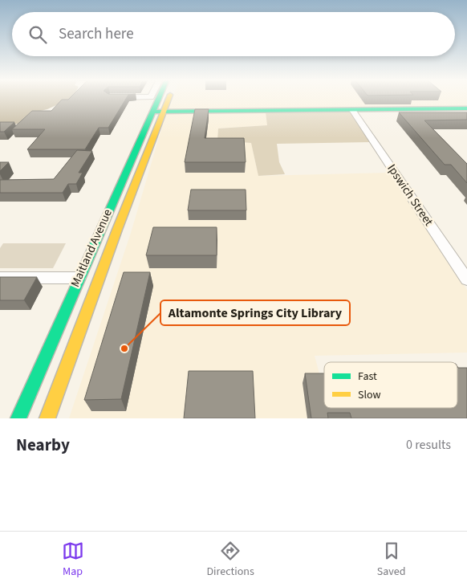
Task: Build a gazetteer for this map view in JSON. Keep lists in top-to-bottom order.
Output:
{
  "streets": {
    "main road": ["Maitland Avenue"],
    "street": ["Ipswich Street"]
  },
  "places": ["Altamonte Springs City Library"],
  "legend": ["Fast", "Slow"],
  "page": {
    "search": "Search here",
    "heading": ["Nearby", "0 results"],
    "nav": ["Map", "Directions", "Saved"]
  }
}
